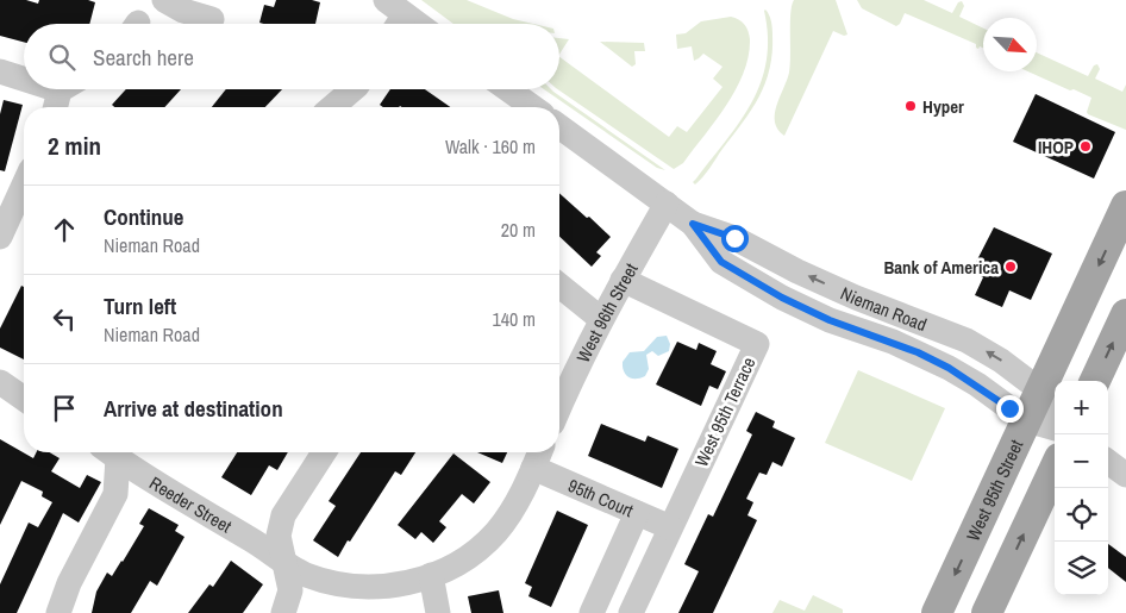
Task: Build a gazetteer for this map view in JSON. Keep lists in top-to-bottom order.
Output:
{
  "streets": {
    "main road": ["West 95th Street"],
    "street": [
      "Nieman Road",
      "West 96th Street",
      "West 95th Terrace",
      "95th Court",
      "Reeder Street"
    ]
  },
  "crossings": [
    ["Nieman Road", "West 96th Street"],
    ["Nieman Road", "West 95th Street"],
    ["West 96th Street", "West 95th Terrace"],
    ["West 95th Terrace", "95th Court"]
  ],
  "places": ["Hyper", "IHOP", "Bank of America"],
  "north": "bottom right",
  "page": {
    "search": "Search here",
    "heading": ["2 min", "Walk · 160 m"],
    "list": [
      ["Continue", "Nieman Road", "20 m"],
      ["Turn left", "Nieman Road", "140 m"],
      "Arrive at destination"
    ],
    "map_buttons": ["+", "−"]
  }
}
